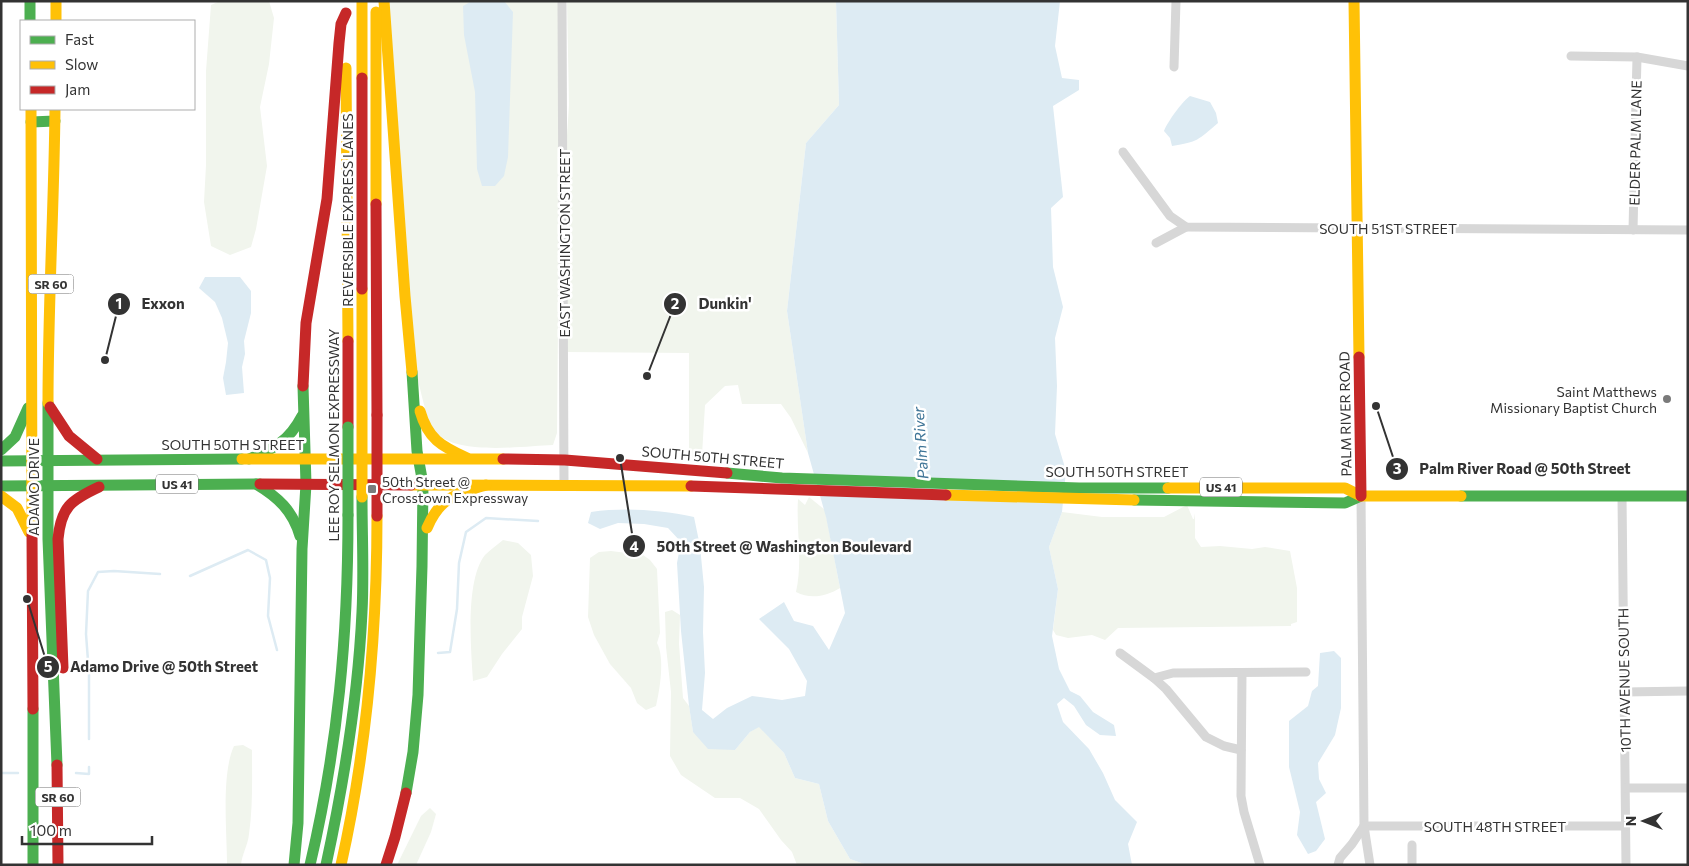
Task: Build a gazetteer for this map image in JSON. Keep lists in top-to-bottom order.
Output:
{
  "streets": {
    "main road": [
      "REVERSIBLE EXPRESS LANES",
      "SR 60",
      "PALM RIVER ROAD",
      "LEE ROY SELMON EXPRESSWAY",
      "SOUTH 50TH STREET",
      "US 41",
      "ADAMO DRIVE"
    ],
    "street": [
      "ELDER PALM LANE",
      "SOUTH 51ST STREET",
      "EAST WASHINGTON STREET",
      "10TH AVENUE SOUTH",
      "SOUTH 48TH STREET"
    ]
  },
  "crossings": [
    ["ELDER PALM LANE", "SOUTH 51ST STREET"],
    ["SOUTH 51ST STREET", "PALM RIVER ROAD"],
    ["EAST WASHINGTON STREET", "SOUTH 50TH STREET"],
    ["PALM RIVER ROAD", "SOUTH 50TH STREET"],
    ["PALM RIVER ROAD", "SOUTH 48TH STREET"],
    ["SOUTH 50TH STREET", "US 41"],
    ["SOUTH 50TH STREET", "ADAMO DRIVE"],
    ["SOUTH 50TH STREET", "10TH AVENUE SOUTH"],
    ["US 41", "ADAMO DRIVE"],
    ["10TH AVENUE SOUTH", "SOUTH 48TH STREET"]
  ],
  "water": ["Palm River"],
  "places": {
    "other": [
      "Exxon",
      "Dunkin'",
      "Saint Matthews Missionary Baptist Church",
      "Palm River Road @ 50th Street",
      "50th Street @ Washington Boulevard",
      "Adamo Drive @ 50th Street"
    ],
    "transit": ["50th Street @ Crosstown Expressway"]
  },
  "legend": ["Fast", "Slow", "Jam"],
  "scale_bar": "100 m",
  "north": "left"
}
